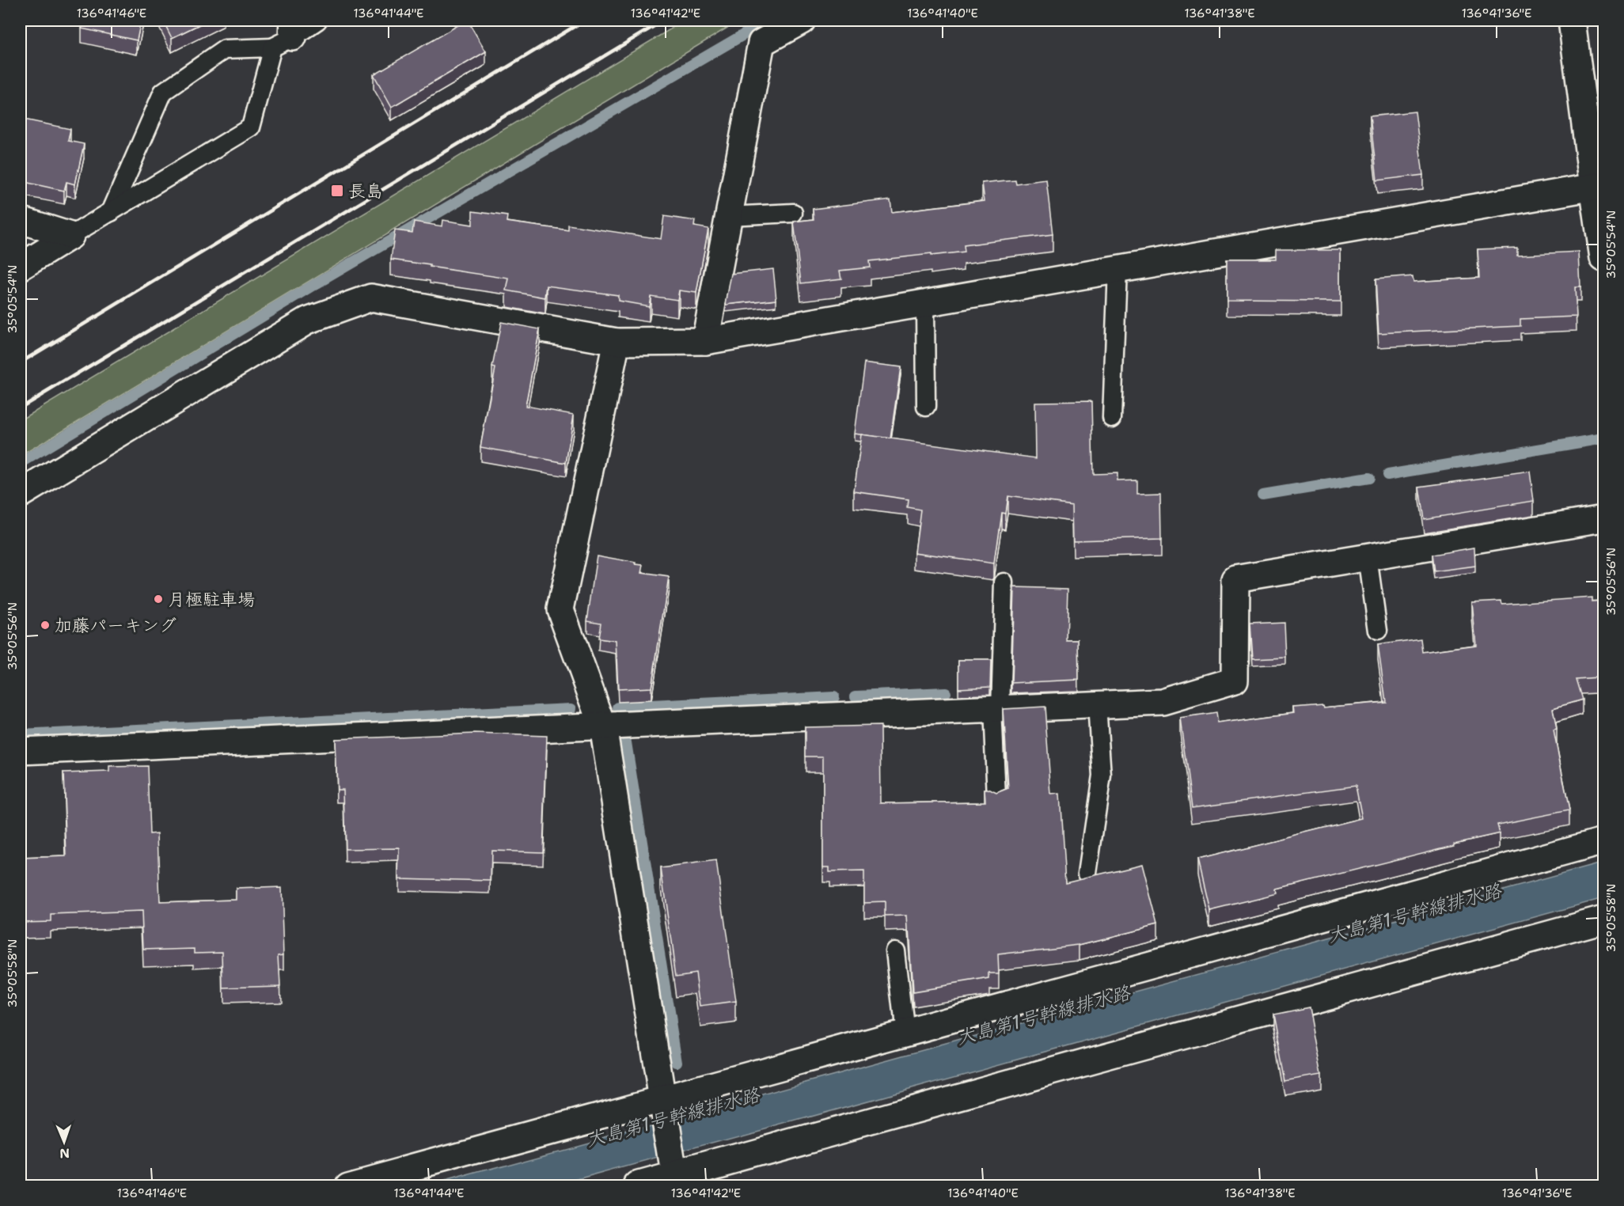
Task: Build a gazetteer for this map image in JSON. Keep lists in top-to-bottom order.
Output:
{
  "water": ["大島第1号幹線排水路"],
  "places": {
    "transit": ["長島"],
    "other": ["月極駐車場", "加藤パーキング"]
  },
  "north": "bottom",
  "coordinates": [
    "136°41'46\"E",
    "136°41'44\"E",
    "136°41'42\"E",
    "136°41'40\"E",
    "136°41'38\"E",
    "136°41'36\"E",
    "35°05'54\"N",
    "35°05'56\"N",
    "35°05'58\"N"
  ]
}
